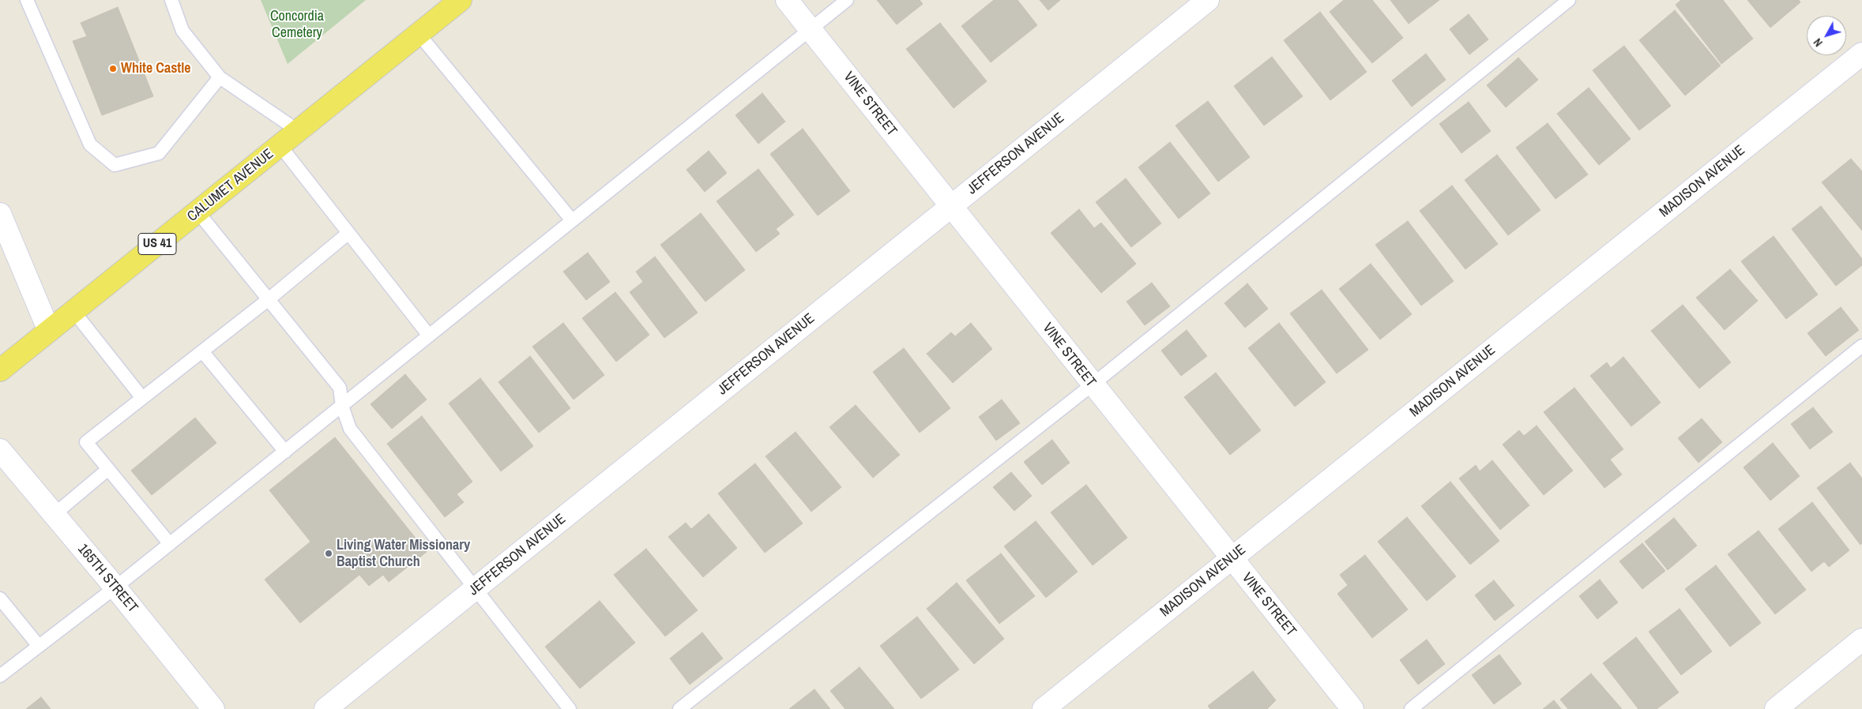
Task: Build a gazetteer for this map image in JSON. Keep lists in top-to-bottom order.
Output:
{
  "streets": {
    "main road": ["CALUMET AVENUE", "US 41"],
    "street": [
      "VINE STREET",
      "JEFFERSON AVENUE",
      "MADISON AVENUE",
      "165TH STREET"
    ]
  },
  "crossings": [
    ["VINE STREET", "JEFFERSON AVENUE"],
    ["VINE STREET", "MADISON AVENUE"]
  ],
  "parks": ["Concordia Cemetery"],
  "places": ["White Castle", "Living Water Missionary Baptist Church"],
  "north": "bottom left"
}
